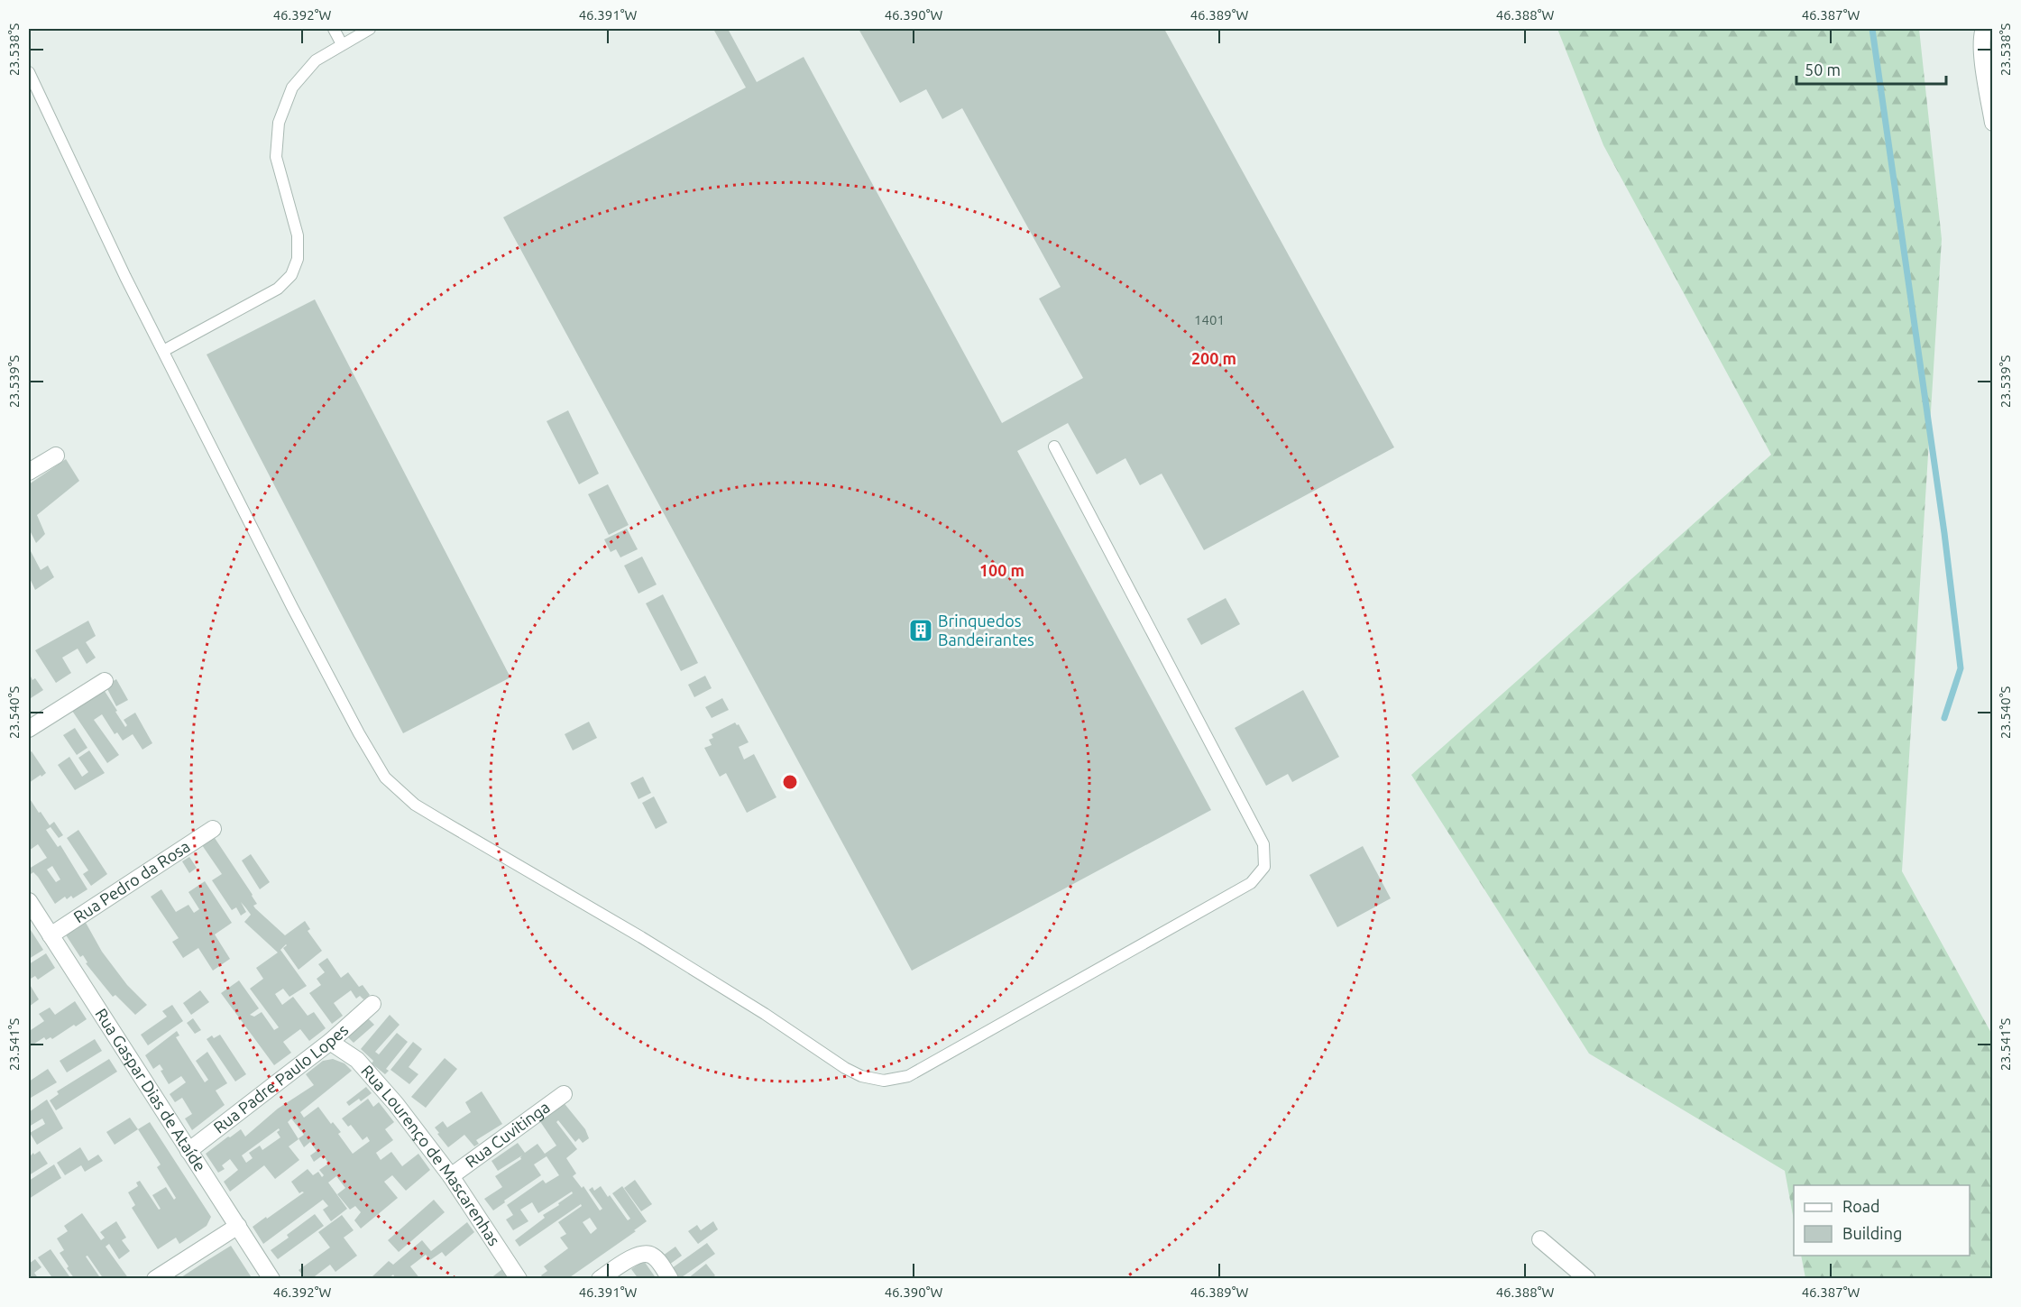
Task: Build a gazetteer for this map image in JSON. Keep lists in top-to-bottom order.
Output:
{
  "streets": {
    "street": [
      "Rua Pedro da Rosa",
      "Rua Padre Paulo Lopes",
      "Rua Gaspar Dias de Ataíde",
      "Rua Cuvitinga",
      "Rua Lourenço de Mascarenhas"
    ]
  },
  "crossings": [
    ["Rua Pedro da Rosa", "Rua Gaspar Dias de Ataíde"],
    ["Rua Padre Paulo Lopes", "Rua Gaspar Dias de Ataíde"],
    ["Rua Padre Paulo Lopes", "Rua Lourenço de Mascarenhas"],
    ["Rua Cuvitinga", "Rua Lourenço de Mascarenhas"]
  ],
  "places": {
    "building": ["Brinquedos Bandeirantes"]
  },
  "house_numbers": ["1401"],
  "legend": ["Road", "Building"],
  "scale_bar": "50 m",
  "coordinates": [
    "46.392°W",
    "46.391°W",
    "46.390°W",
    "46.389°W",
    "46.388°W",
    "46.387°W",
    "23.538°S",
    "23.539°S",
    "23.540°S",
    "23.541°S"
  ],
  "rings": ["200 m", "100 m"]
}
